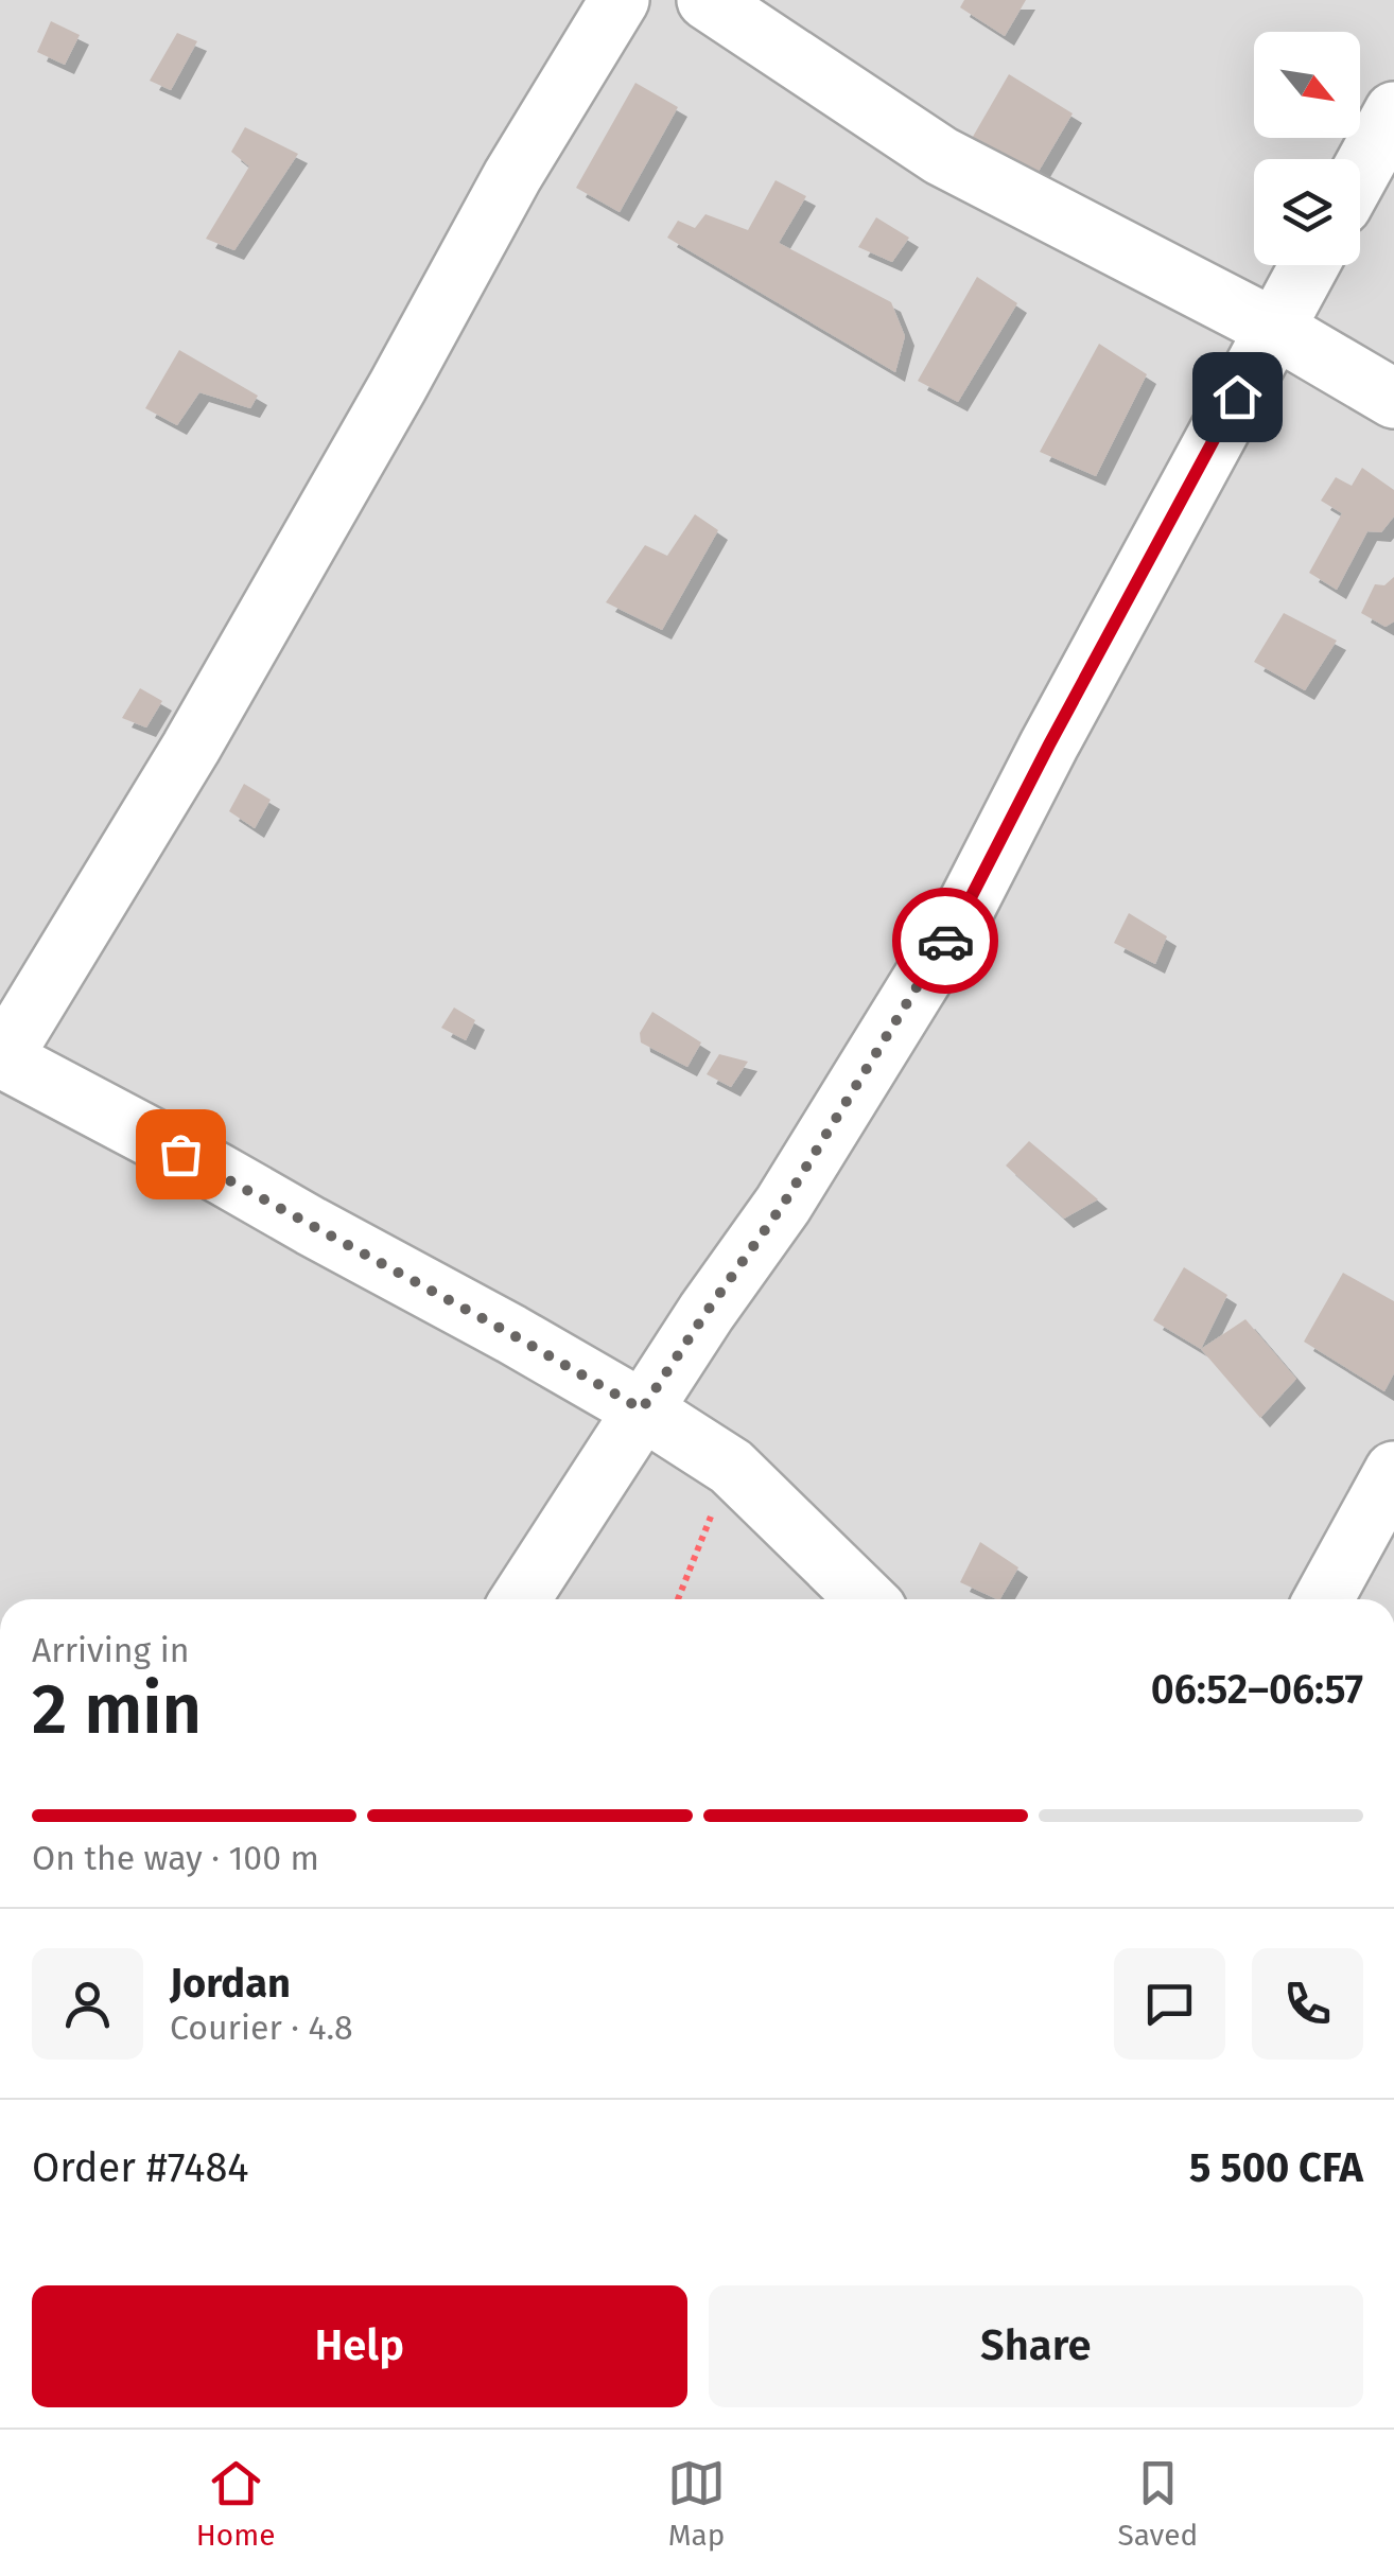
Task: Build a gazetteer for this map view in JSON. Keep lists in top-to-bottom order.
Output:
{
  "north": "bottom right",
  "page": {
    "heading": ["2 min", "Arriving in", "06:52–06:57"],
    "panel": [
      "Jordan",
      "Courier · 4.8",
      "Order #7484",
      "5 500 CFA"
    ],
    "bar": "On the way · 100 m",
    "buttons": ["Help", "Share"],
    "tabs": ["Home", "Map", "Saved"]
  }
}
